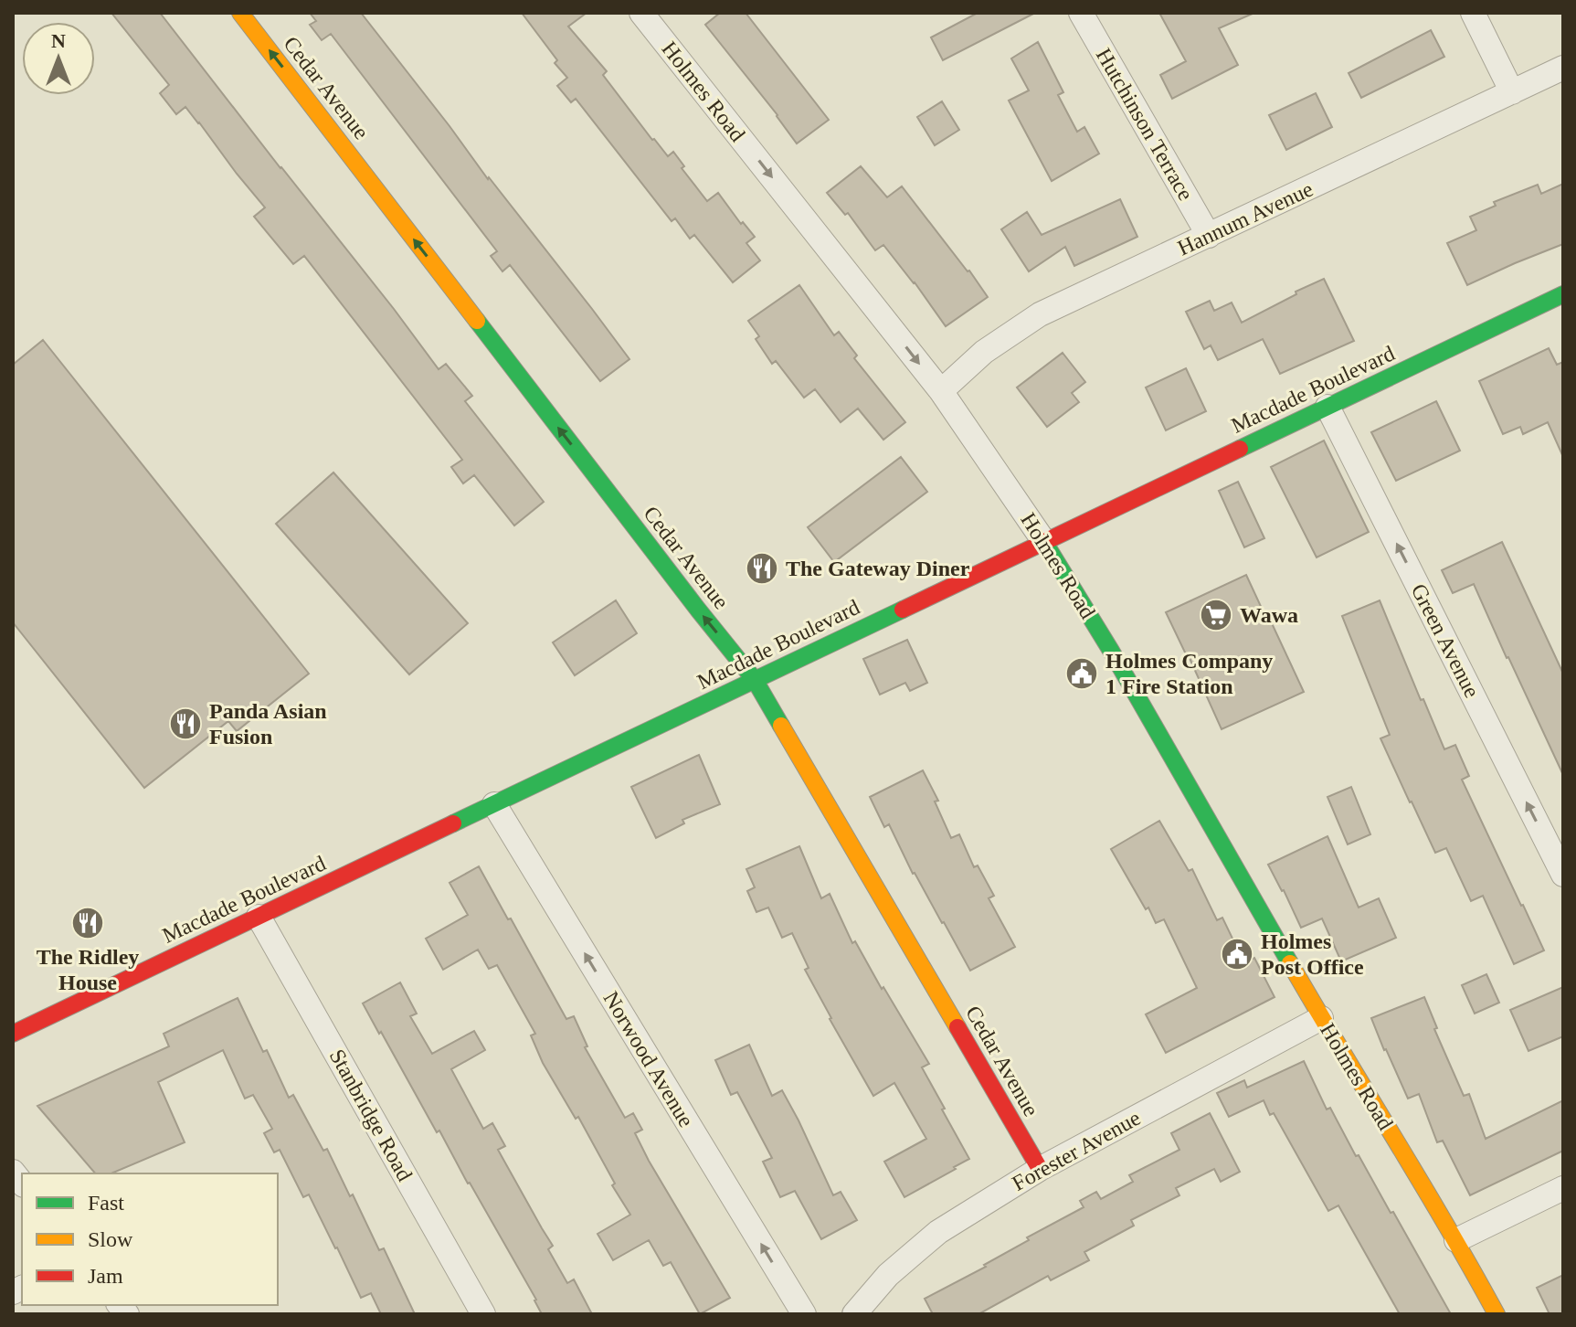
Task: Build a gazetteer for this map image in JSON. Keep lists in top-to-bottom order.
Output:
{
  "streets": {
    "street": [
      "Cedar Avenue",
      "Holmes Road",
      "Hutchinson Terrace",
      "Hannum Avenue",
      "Macdade Boulevard",
      "Green Avenue",
      "Norwood Avenue",
      "Stanbridge Road",
      "Forester Avenue"
    ]
  },
  "crossings": [
    ["Cedar Avenue", "Macdade Boulevard"],
    ["Cedar Avenue", "Forester Avenue"],
    ["Holmes Road", "Hannum Avenue"],
    ["Holmes Road", "Macdade Boulevard"],
    ["Holmes Road", "Forester Avenue"],
    ["Hutchinson Terrace", "Hannum Avenue"],
    ["Macdade Boulevard", "Green Avenue"],
    ["Macdade Boulevard", "Norwood Avenue"],
    ["Macdade Boulevard", "Stanbridge Road"]
  ],
  "one_way": ["Cedar Avenue", "Green Avenue", "Norwood Avenue"],
  "places": {
    "restaurant": ["The Gateway Diner", "Panda Asian Fusion", "The Ridley House"],
    "supermarket": ["Wawa"],
    "public building": ["Holmes Company 1 Fire Station", "Holmes Post Office"]
  },
  "legend": ["Fast", "Slow", "Jam"],
  "north": "top"
}
